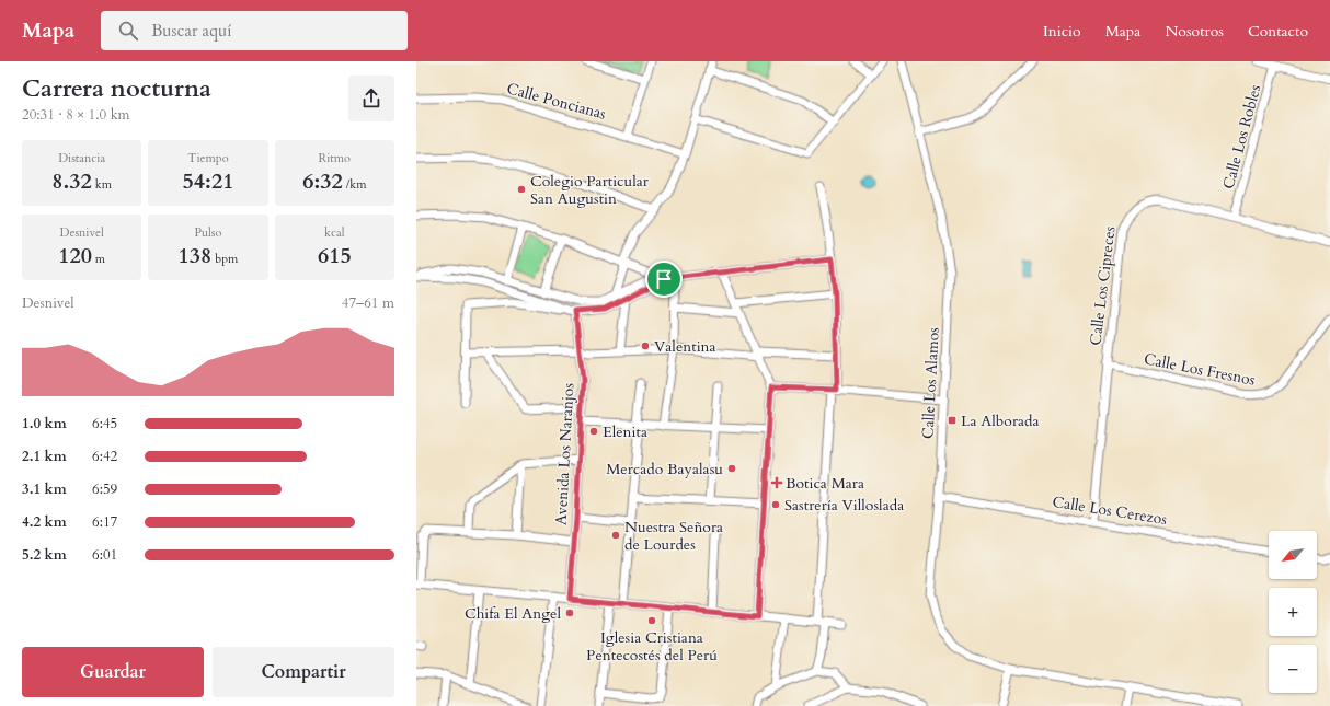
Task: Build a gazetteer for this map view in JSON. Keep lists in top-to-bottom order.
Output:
{
  "streets": {
    "street": [
      "Calle Poncianas",
      "Calle Los Robles",
      "Calle Los Cipreces",
      "Calle Los Fresnos",
      "Calle Los Alamos",
      "Avenida Los Naranjos",
      "Calle Los Cerezos"
    ]
  },
  "crossings": [
    ["Calle Los Robles", "Calle Los Cipreces"],
    ["Calle Los Cipreces", "Calle Los Fresnos"],
    ["Calle Los Cipreces", "Calle Los Cerezos"],
    ["Calle Los Alamos", "Calle Los Cerezos"]
  ],
  "places": {
    "other": [
      "Colegio Particular San Augustin",
      "Valentina",
      "Elenita",
      "Mercado Bayalasu",
      "Sastrería Villoslada",
      "Nuestra Señora de Lourdes",
      "Chifa El Angel",
      "Iglesia Cristiana Pentecostés del Perú"
    ],
    "transit": ["La Alborada"],
    "health": ["Botica Mara"]
  },
  "north": "bottom left",
  "page": {
    "header": "Mapa",
    "search": "Buscar aquí",
    "nav": [
      "Inicio",
      "Mapa",
      "Nosotros",
      "Contacto"
    ],
    "heading": ["Carrera nocturna", "20:31 · 8 × 1.0 km"],
    "stats": [
      ["Distancia", "8.32 km"],
      ["Tiempo", "54:21"],
      ["Ritmo", "6:32 /km"],
      ["Desnivel", "120 m"],
      ["Pulso", "138 bpm"],
      ["kcal", "615"]
    ],
    "chart": ["Desnivel", "47–61 m"],
    "list": [
      {
        "name": "1.0 km",
        "note": "6:45"
      },
      {
        "name": "2.1 km",
        "note": "6:42"
      },
      {
        "name": "3.1 km",
        "note": "6:59"
      },
      {
        "name": "4.2 km",
        "note": "6:17"
      },
      {
        "name": "5.2 km",
        "note": "6:01"
      }
    ],
    "map_buttons": ["+", "−"],
    "buttons": ["Guardar", "Compartir"]
  }
}
